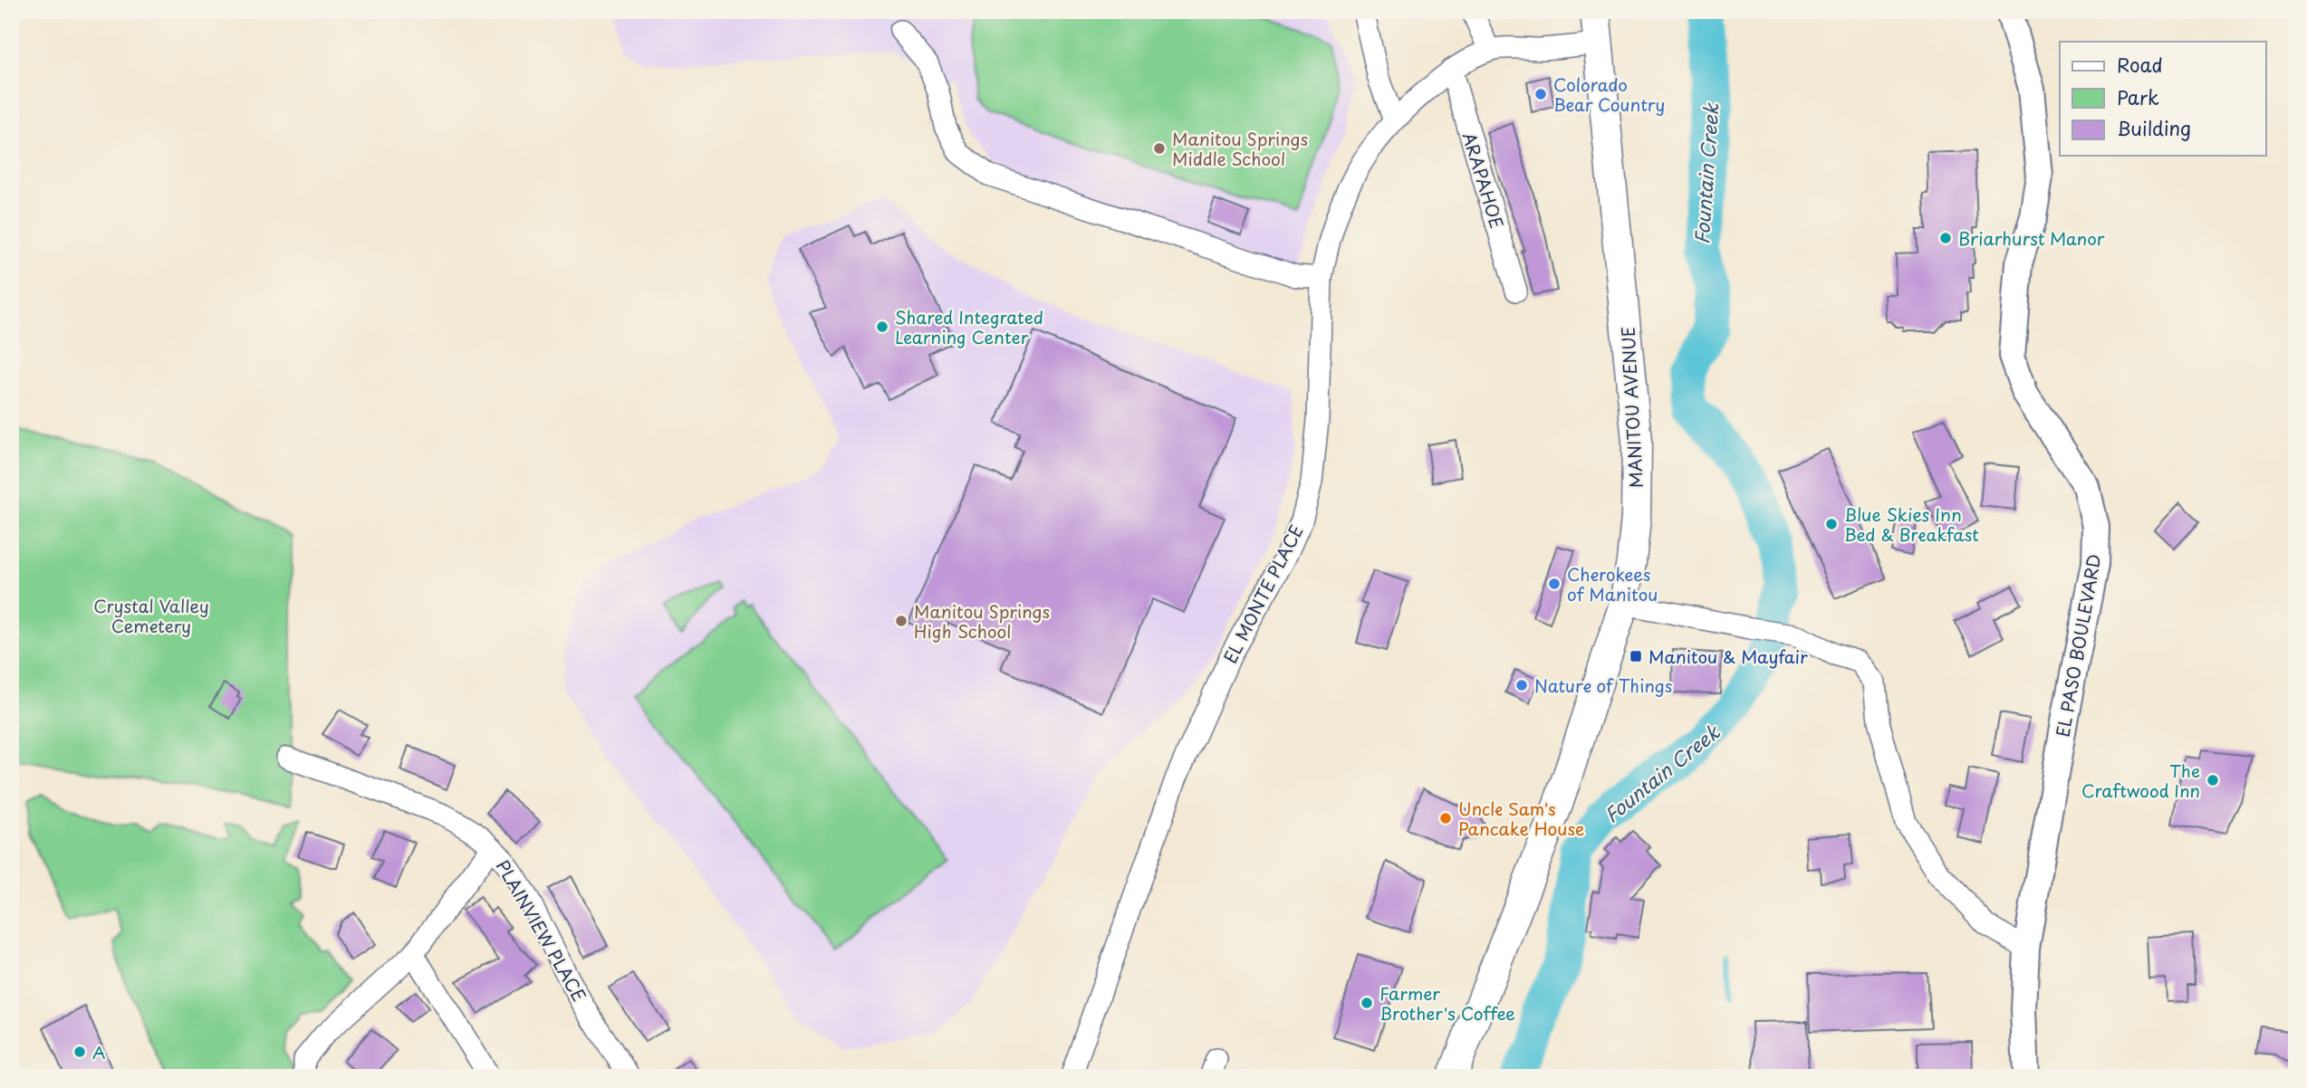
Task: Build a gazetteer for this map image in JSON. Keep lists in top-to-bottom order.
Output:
{
  "streets": {
    "main road": ["MANITOU AVENUE"],
    "street": [
      "ARAPAHOE",
      "EL MONTE PLACE",
      "EL PASO BOULEVARD",
      "PLAINVIEW PLACE"
    ]
  },
  "crossings": [
    ["ARAPAHOE", "EL MONTE PLACE"],
    ["MANITOU AVENUE", "EL MONTE PLACE"]
  ],
  "water": ["Fountain Creek"],
  "parks": ["Crystal Valley Cemetery"],
  "places": {
    "other": [
      "Colorado Bear Country",
      "Manitou Springs Middle School",
      "Briarhurst Manor",
      "Shared Integrated Learning Center",
      "Blue Skies Inn Bed & Breakfast",
      "Cherokees of Manitou",
      "Manitou Springs High School",
      "Nature of Things",
      "The Craftwood Inn",
      "Uncle Sam's Pancake House",
      "Farmer Brother's Coffee",
      "A"
    ],
    "transit": ["Manitou & Mayfair"]
  },
  "legend": ["Road", "Park", "Building"]
}
